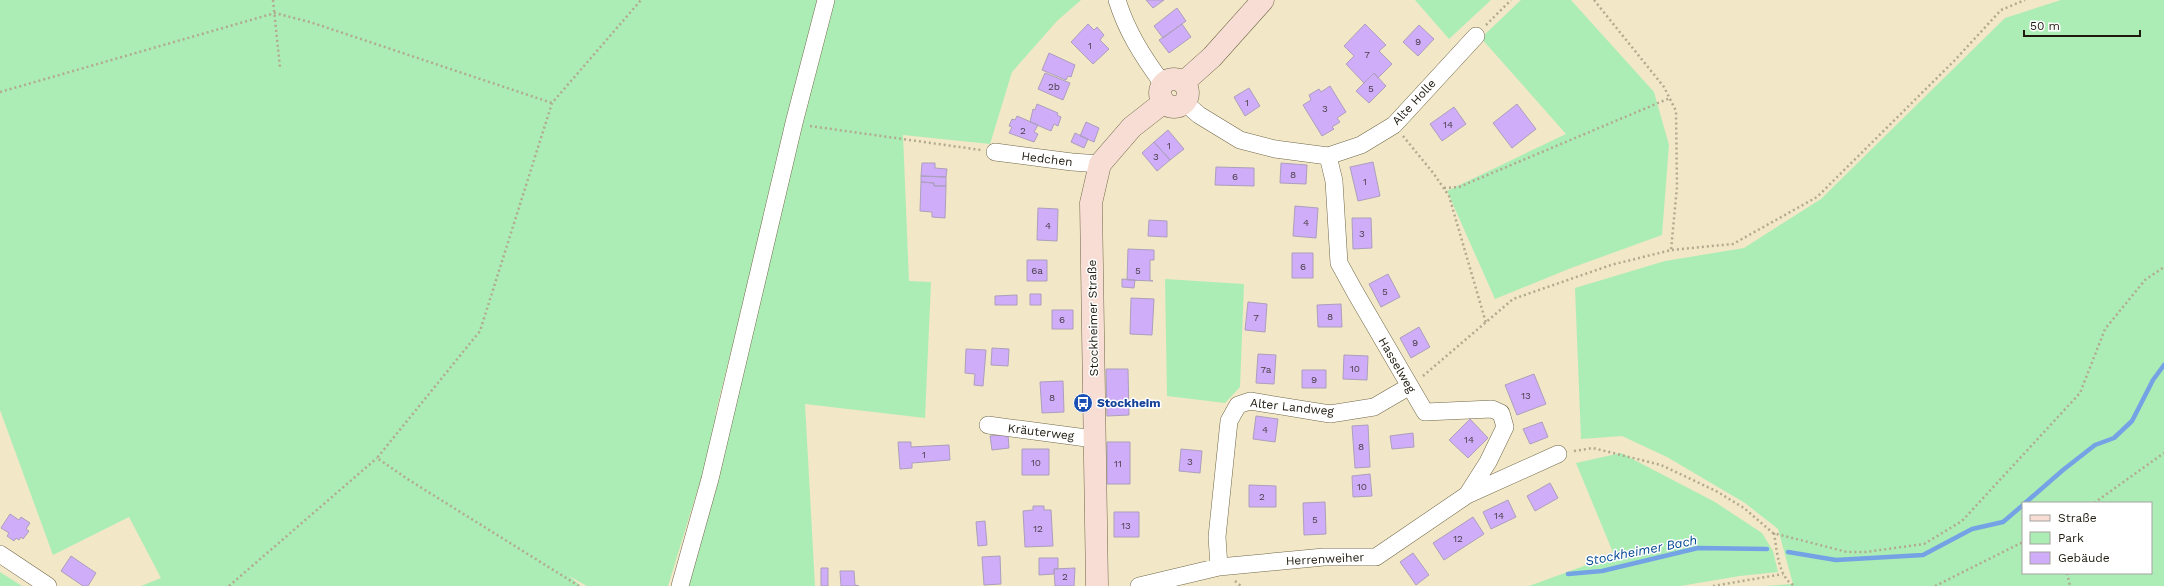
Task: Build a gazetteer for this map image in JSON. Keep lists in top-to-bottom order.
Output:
{
  "streets": {
    "street": [
      "Alte Holle",
      "Hedchen",
      "Stockheimer Straße",
      "Hasselweg",
      "Alter Landweg",
      "Kräuterweg",
      "Herrenweiher"
    ]
  },
  "crossings": [
    ["Alte Holle", "Stockheimer Straße"],
    ["Alte Holle", "Hasselweg"],
    ["Hedchen", "Stockheimer Straße"],
    ["Stockheimer Straße", "Kräuterweg"],
    ["Hasselweg", "Alter Landweg"],
    ["Hasselweg", "Herrenweiher"],
    ["Alter Landweg", "Herrenweiher"]
  ],
  "water": ["Stockheimer Bach"],
  "places": {
    "bus stop": ["Stockheim"]
  },
  "house_numbers": [
    "9",
    "1",
    "7",
    "2b",
    "5",
    "1",
    "3",
    "14",
    "2",
    "1",
    "3",
    "8",
    "6",
    "1",
    "4",
    "4",
    "3",
    "6",
    "6a",
    "5",
    "5",
    "8",
    "7",
    "6",
    "9",
    "10",
    "7a",
    "9",
    "13",
    "8",
    "4",
    "14",
    "8",
    "1",
    "3",
    "10",
    "11",
    "10",
    "2",
    "14",
    "5",
    "13",
    "12",
    "12",
    "2"
  ],
  "legend": ["Straße", "Park", "Gebäude"],
  "scale_bar": "50 m"
}
